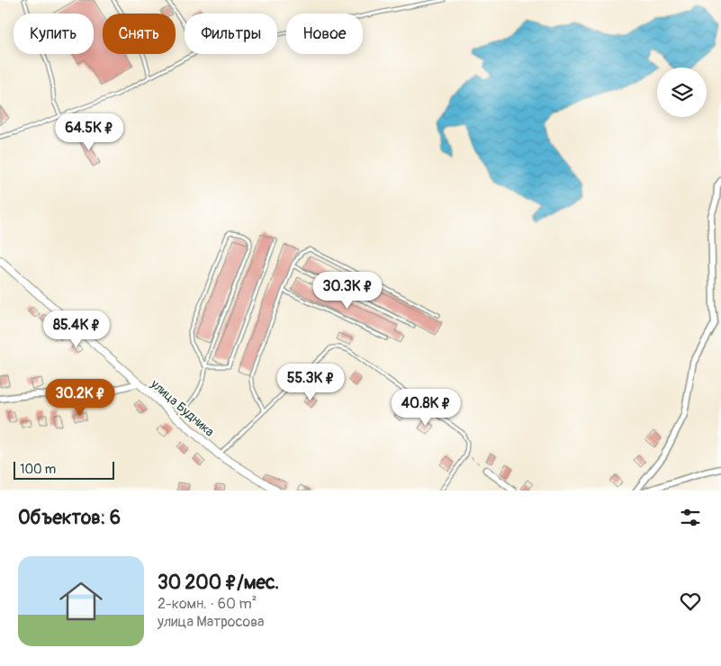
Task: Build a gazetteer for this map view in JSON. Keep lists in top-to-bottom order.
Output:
{
  "streets": {
    "street": ["улица Будника"]
  },
  "scale_bar": "100 m",
  "page": {
    "chip": [
      "Купить",
      "Снять",
      "Фильтры",
      "Новое"
    ],
    "price": [
      "64.5K ₽",
      "30.3K ₽",
      "85.4K ₽",
      "55.3K ₽",
      "30.2K ₽",
      "40.8K ₽"
    ],
    "scale": "100 m",
    "heading": "Объектов: 6",
    "list": [
      {
        "name": "30 200 ₽/мес.",
        "note": "2-комн. · 60 m² · улица Матросова"
      }
    ]
  }
}
